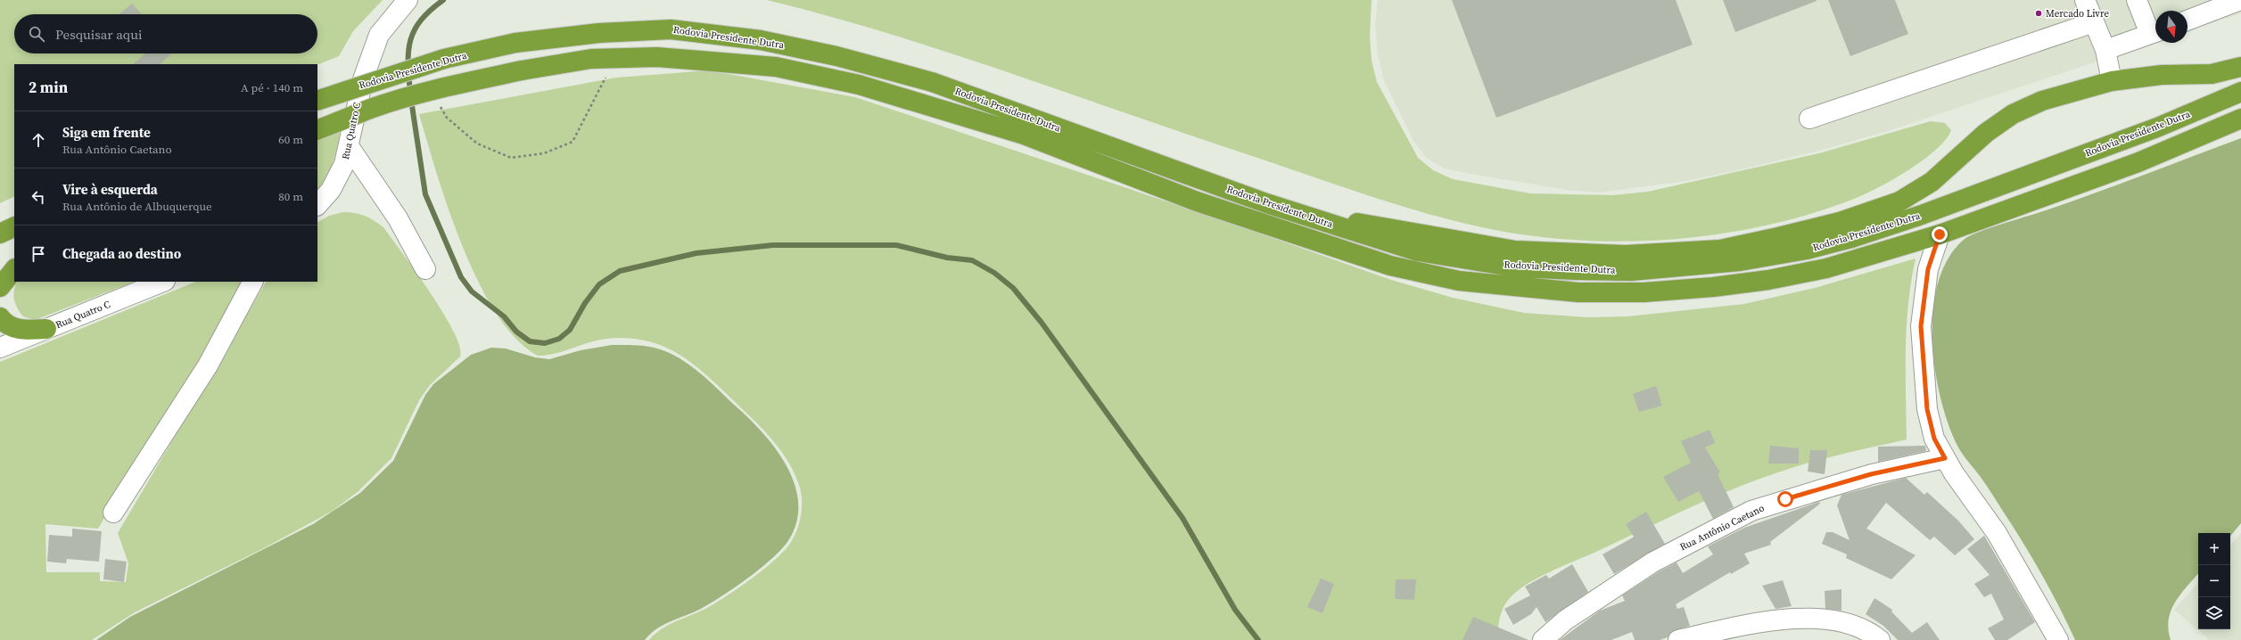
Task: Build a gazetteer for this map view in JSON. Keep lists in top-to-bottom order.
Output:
{
  "streets": {
    "highway": ["Rodovia Presidente Dutra"],
    "street": ["Rua Quatro C", "Rua Antônio Caetano"]
  },
  "places": ["Mercado Livre"],
  "north": "bottom",
  "page": {
    "search": "Pesquisar aqui",
    "heading": ["2 min", "A pé · 140 m"],
    "list": [
      ["Siga em frente", "Rua Antônio Caetano", "60 m"],
      ["Vire à esquerda", "Rua Antônio de Albuquerque", "80 m"],
      "Chegada ao destino"
    ],
    "map_buttons": ["+", "−"]
  }
}
